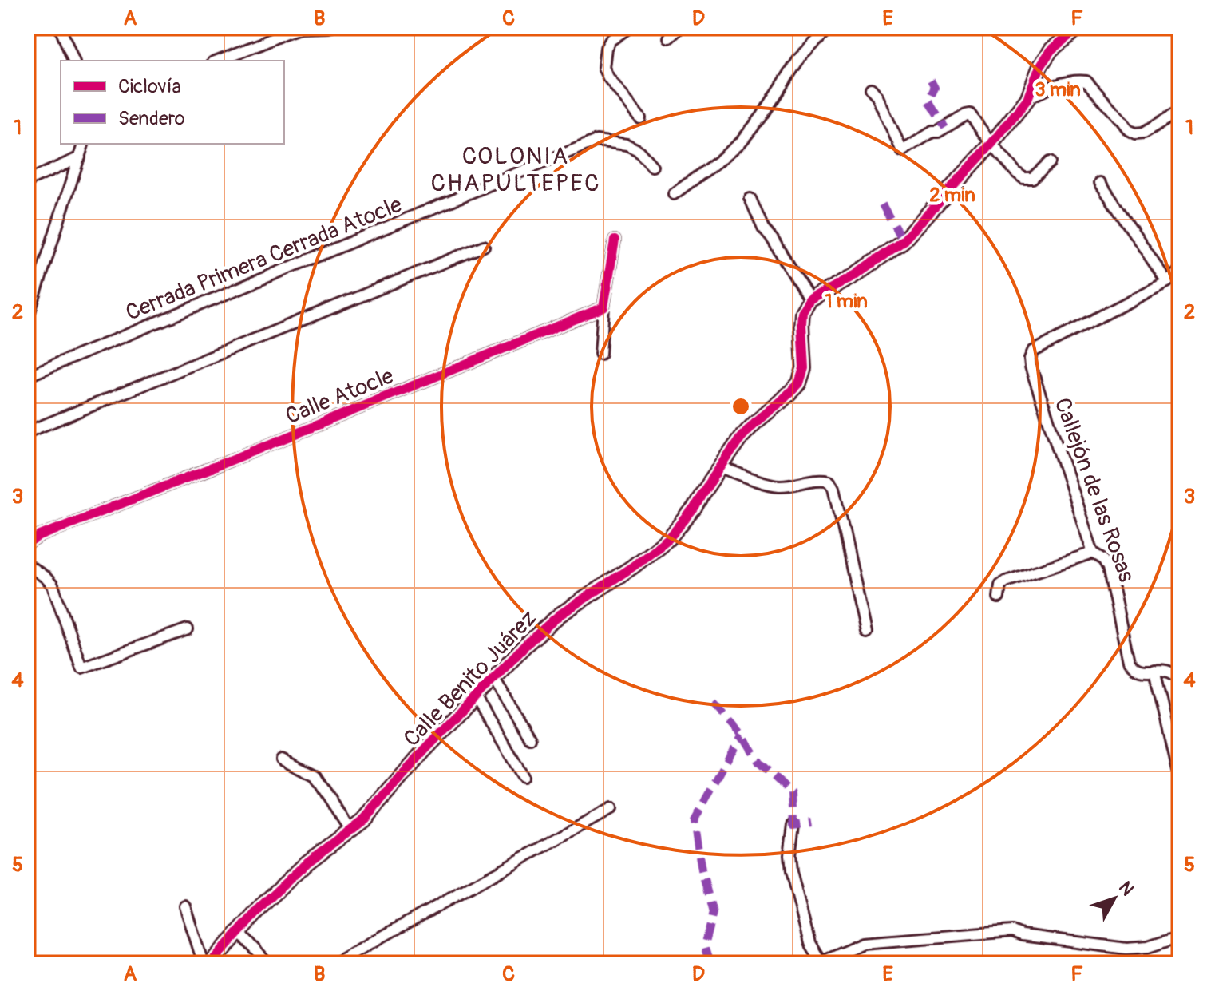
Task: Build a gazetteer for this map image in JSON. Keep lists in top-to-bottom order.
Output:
{
  "streets": {
    "street": [
      "Cerrada Primera Cerrada Atocle",
      "Calle Atocle",
      "Callejón de las Rosas",
      "Calle Benito Juárez"
    ]
  },
  "districts": ["COLONIA CHAPULTEPEC"],
  "legend": ["Ciclovía", "Sendero"],
  "north": "top right",
  "grid": {
    "columns": [
      "A",
      "B",
      "C",
      "D",
      "E",
      "F"
    ],
    "rows": [
      "1",
      "2",
      "3",
      "4",
      "5"
    ]
  },
  "rings": ["3 min", "2 min", "1 min"]
}
